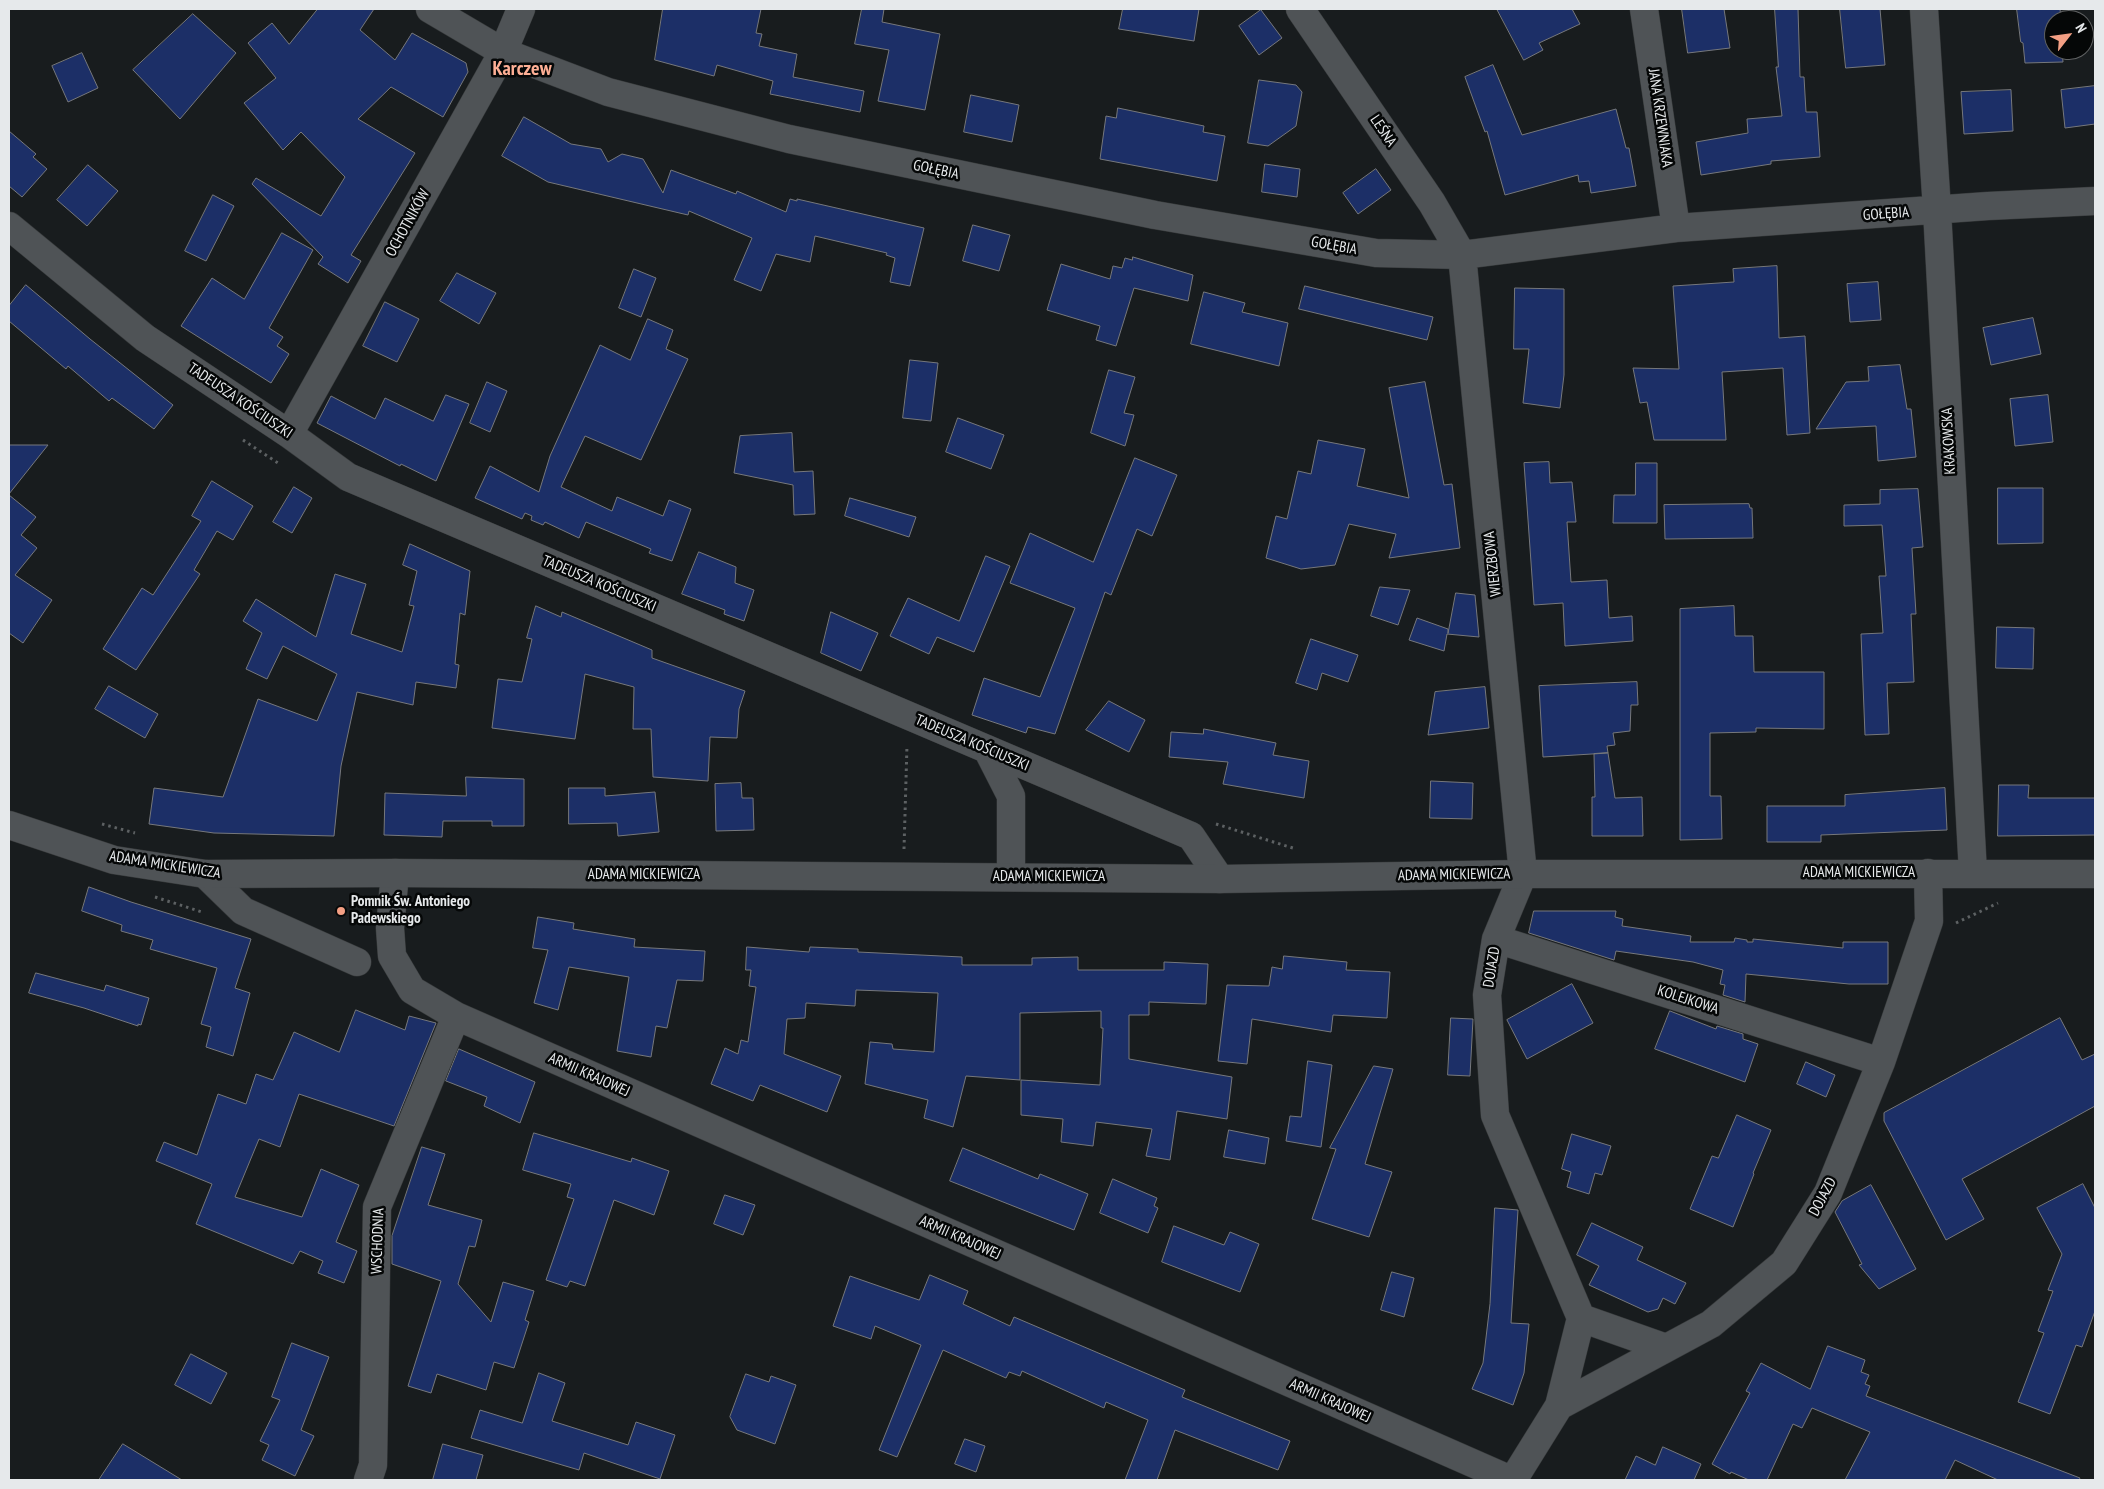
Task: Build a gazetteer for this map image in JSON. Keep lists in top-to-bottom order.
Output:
{
  "streets": {
    "street": [
      "JANA KRZEWNIAKA",
      "LEŚNA",
      "GOŁĘBIA",
      "OCHOTNIKÓW",
      "TADEUSZA KOŚCIUSZKI",
      "KRAKOWSKA",
      "WIERZBOWA",
      "ADAMA MICKIEWICZA",
      "DOJAZD",
      "KOLEJKOWA",
      "ARMII KRAJOWEJ",
      "WSCHODNIA"
    ]
  },
  "crossings": [
    ["JANA KRZEWNIAKA", "GOŁĘBIA"],
    ["LEŚNA", "GOŁĘBIA"],
    ["LEŚNA", "WIERZBOWA"],
    ["GOŁĘBIA", "OCHOTNIKÓW"],
    ["GOŁĘBIA", "KRAKOWSKA"],
    ["GOŁĘBIA", "WIERZBOWA"],
    ["OCHOTNIKÓW", "TADEUSZA KOŚCIUSZKI"],
    ["TADEUSZA KOŚCIUSZKI", "ADAMA MICKIEWICZA"],
    ["KRAKOWSKA", "ADAMA MICKIEWICZA"],
    ["WIERZBOWA", "ADAMA MICKIEWICZA"],
    ["WIERZBOWA", "DOJAZD"],
    ["ADAMA MICKIEWICZA", "DOJAZD"],
    ["ADAMA MICKIEWICZA", "ARMII KRAJOWEJ"],
    ["DOJAZD", "KOLEJKOWA"],
    ["DOJAZD", "ARMII KRAJOWEJ"],
    ["ARMII KRAJOWEJ", "WSCHODNIA"]
  ],
  "districts": ["Karczew"],
  "places": ["Pomnik Św. Antoniego Padewskiego"],
  "north": "top right"
}
